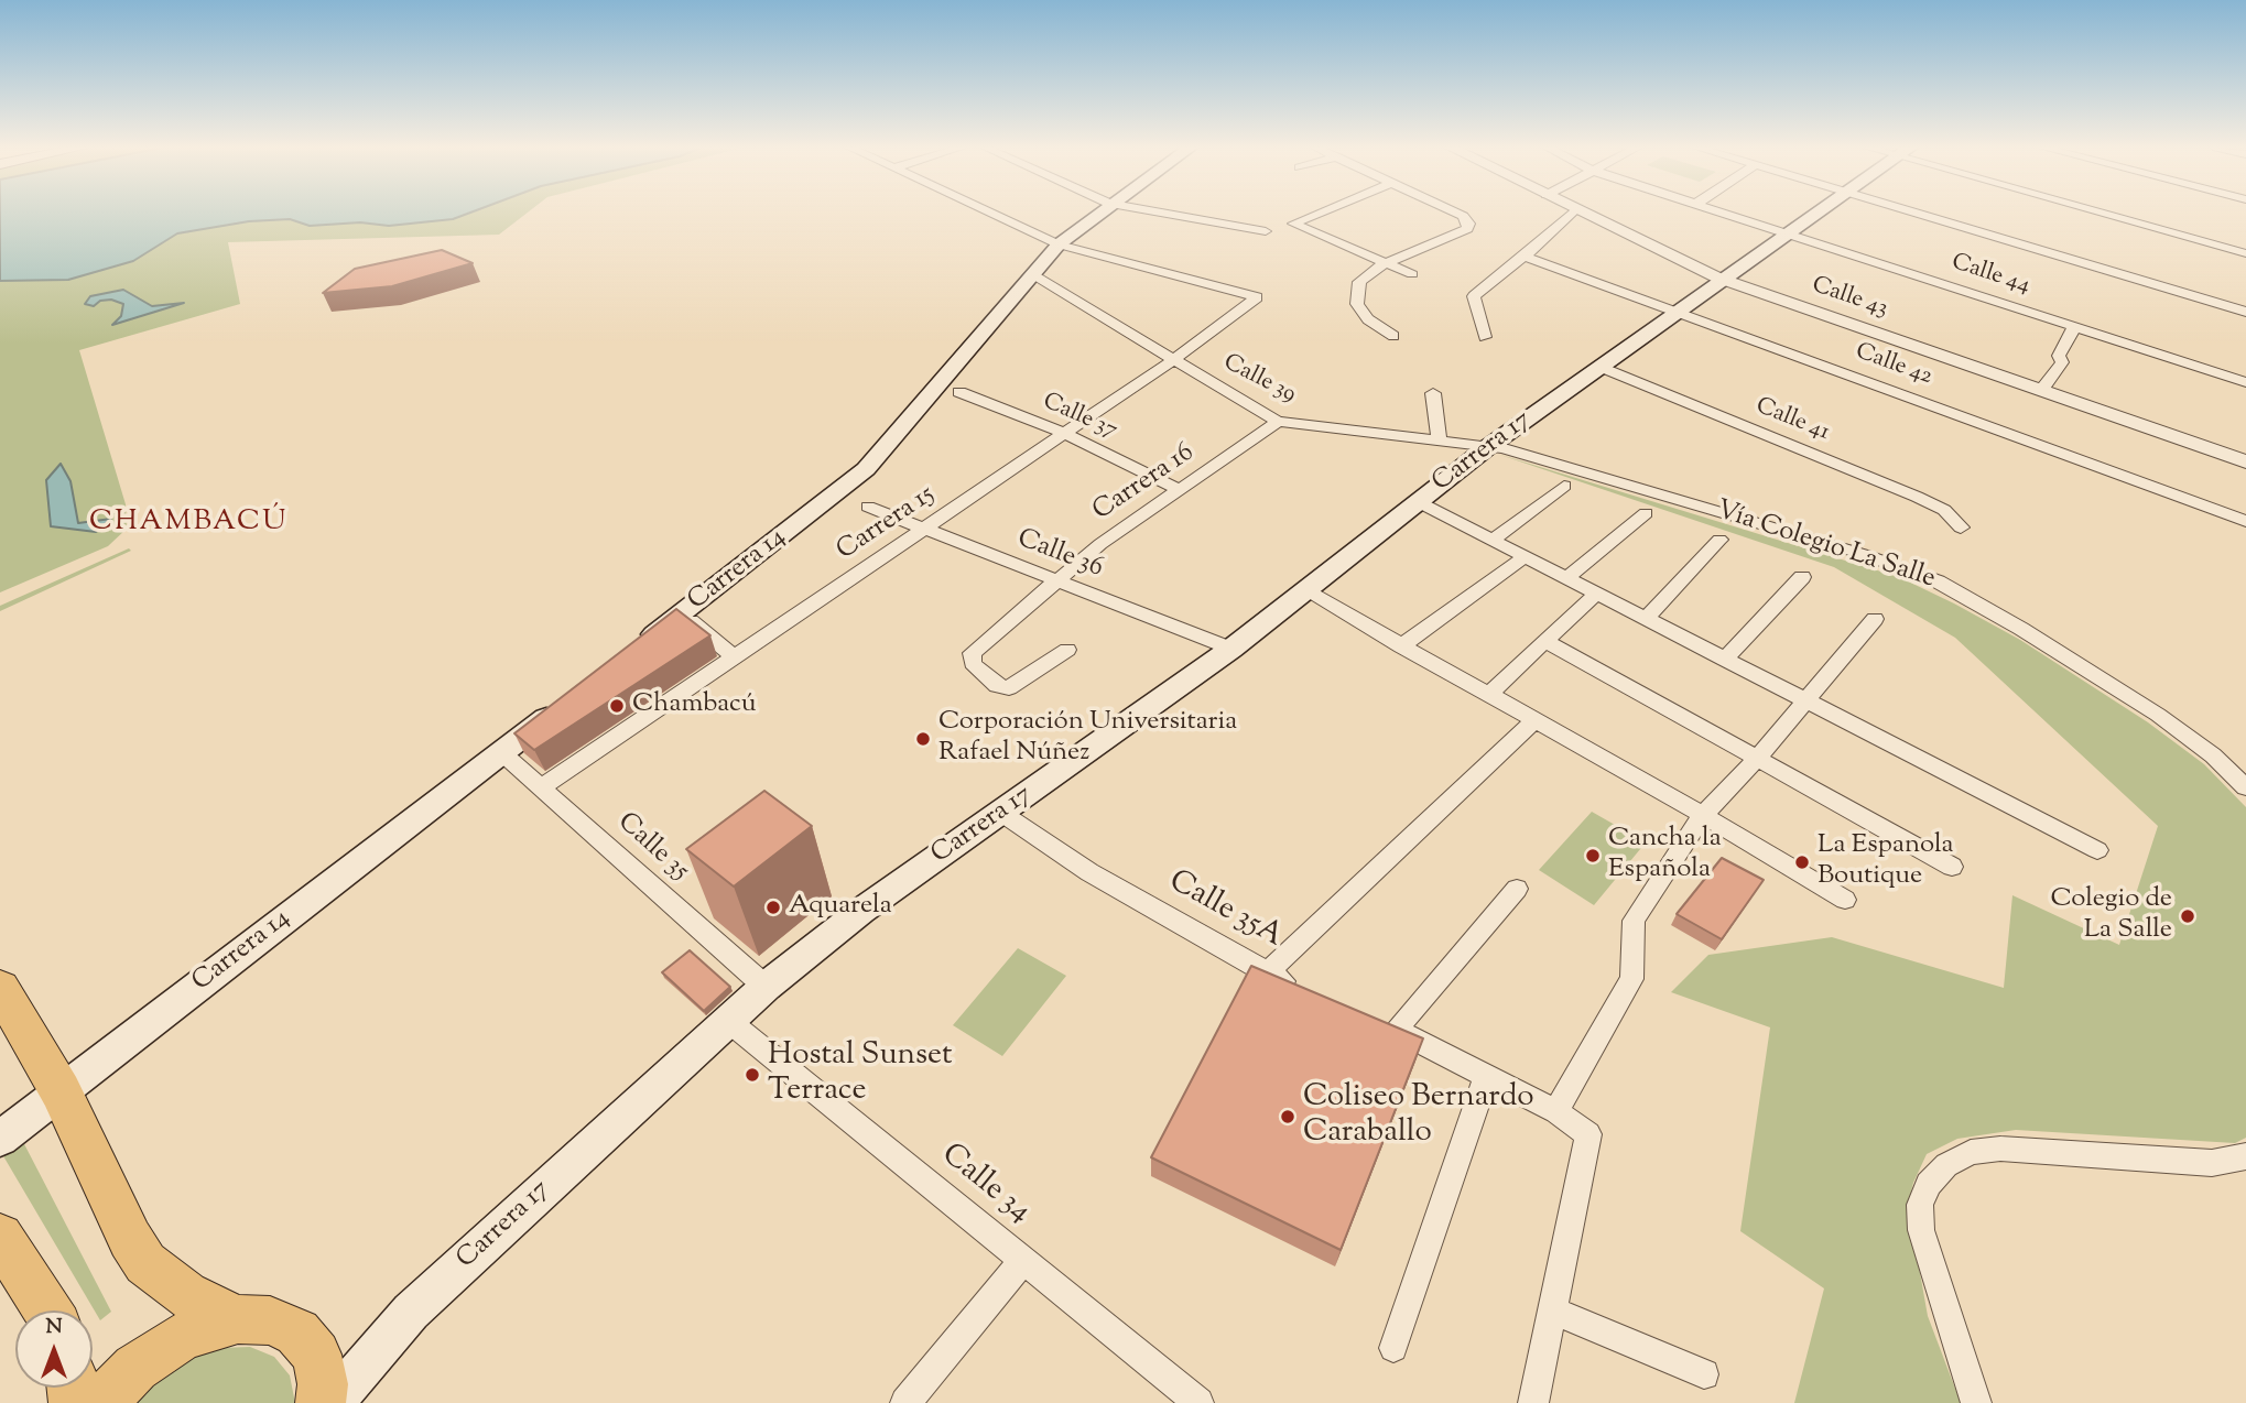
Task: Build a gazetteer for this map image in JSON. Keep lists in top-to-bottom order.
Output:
{
  "streets": {
    "main road": ["Carrera 17", "Carrera 14"],
    "street": [
      "Calle 44",
      "Calle 43",
      "Calle 42",
      "Calle 39",
      "Calle 37",
      "Calle 41",
      "Carrera 16",
      "Carrera 15",
      "Vía Colegio La Salle",
      "Calle 36",
      "Calle 35",
      "Calle 35A",
      "Calle 34"
    ]
  },
  "crossings": [
    ["Calle 44", "Carrera 17"],
    ["Calle 43", "Carrera 17"],
    ["Calle 42", "Carrera 17"],
    ["Calle 39", "Carrera 17"],
    ["Calle 39", "Carrera 16"],
    ["Calle 39", "Carrera 15"],
    ["Calle 39", "Vía Colegio La Salle"],
    ["Calle 39", "Carrera 14"],
    ["Calle 37", "Carrera 16"],
    ["Calle 37", "Carrera 15"],
    ["Calle 41", "Carrera 17"],
    ["Carrera 17", "Vía Colegio La Salle"],
    ["Carrera 17", "Calle 36"],
    ["Carrera 17", "Calle 35"],
    ["Carrera 17", "Calle 35A"],
    ["Carrera 17", "Calle 34"],
    ["Carrera 16", "Calle 36"],
    ["Carrera 15", "Calle 36"],
    ["Carrera 15", "Carrera 14"],
    ["Carrera 15", "Calle 35"],
    ["Carrera 14", "Calle 35"]
  ],
  "districts": ["CHAMBACÚ"],
  "places": [
    "Chambacú",
    "Corporación Universitaria Rafael Núñez",
    "Cancha la Española",
    "La Espanola Boutique",
    "Aquarela",
    "Colegio de La Salle",
    "Hostal Sunset Terrace",
    "Coliseo Bernardo Caraballo"
  ],
  "north": "top"
}
